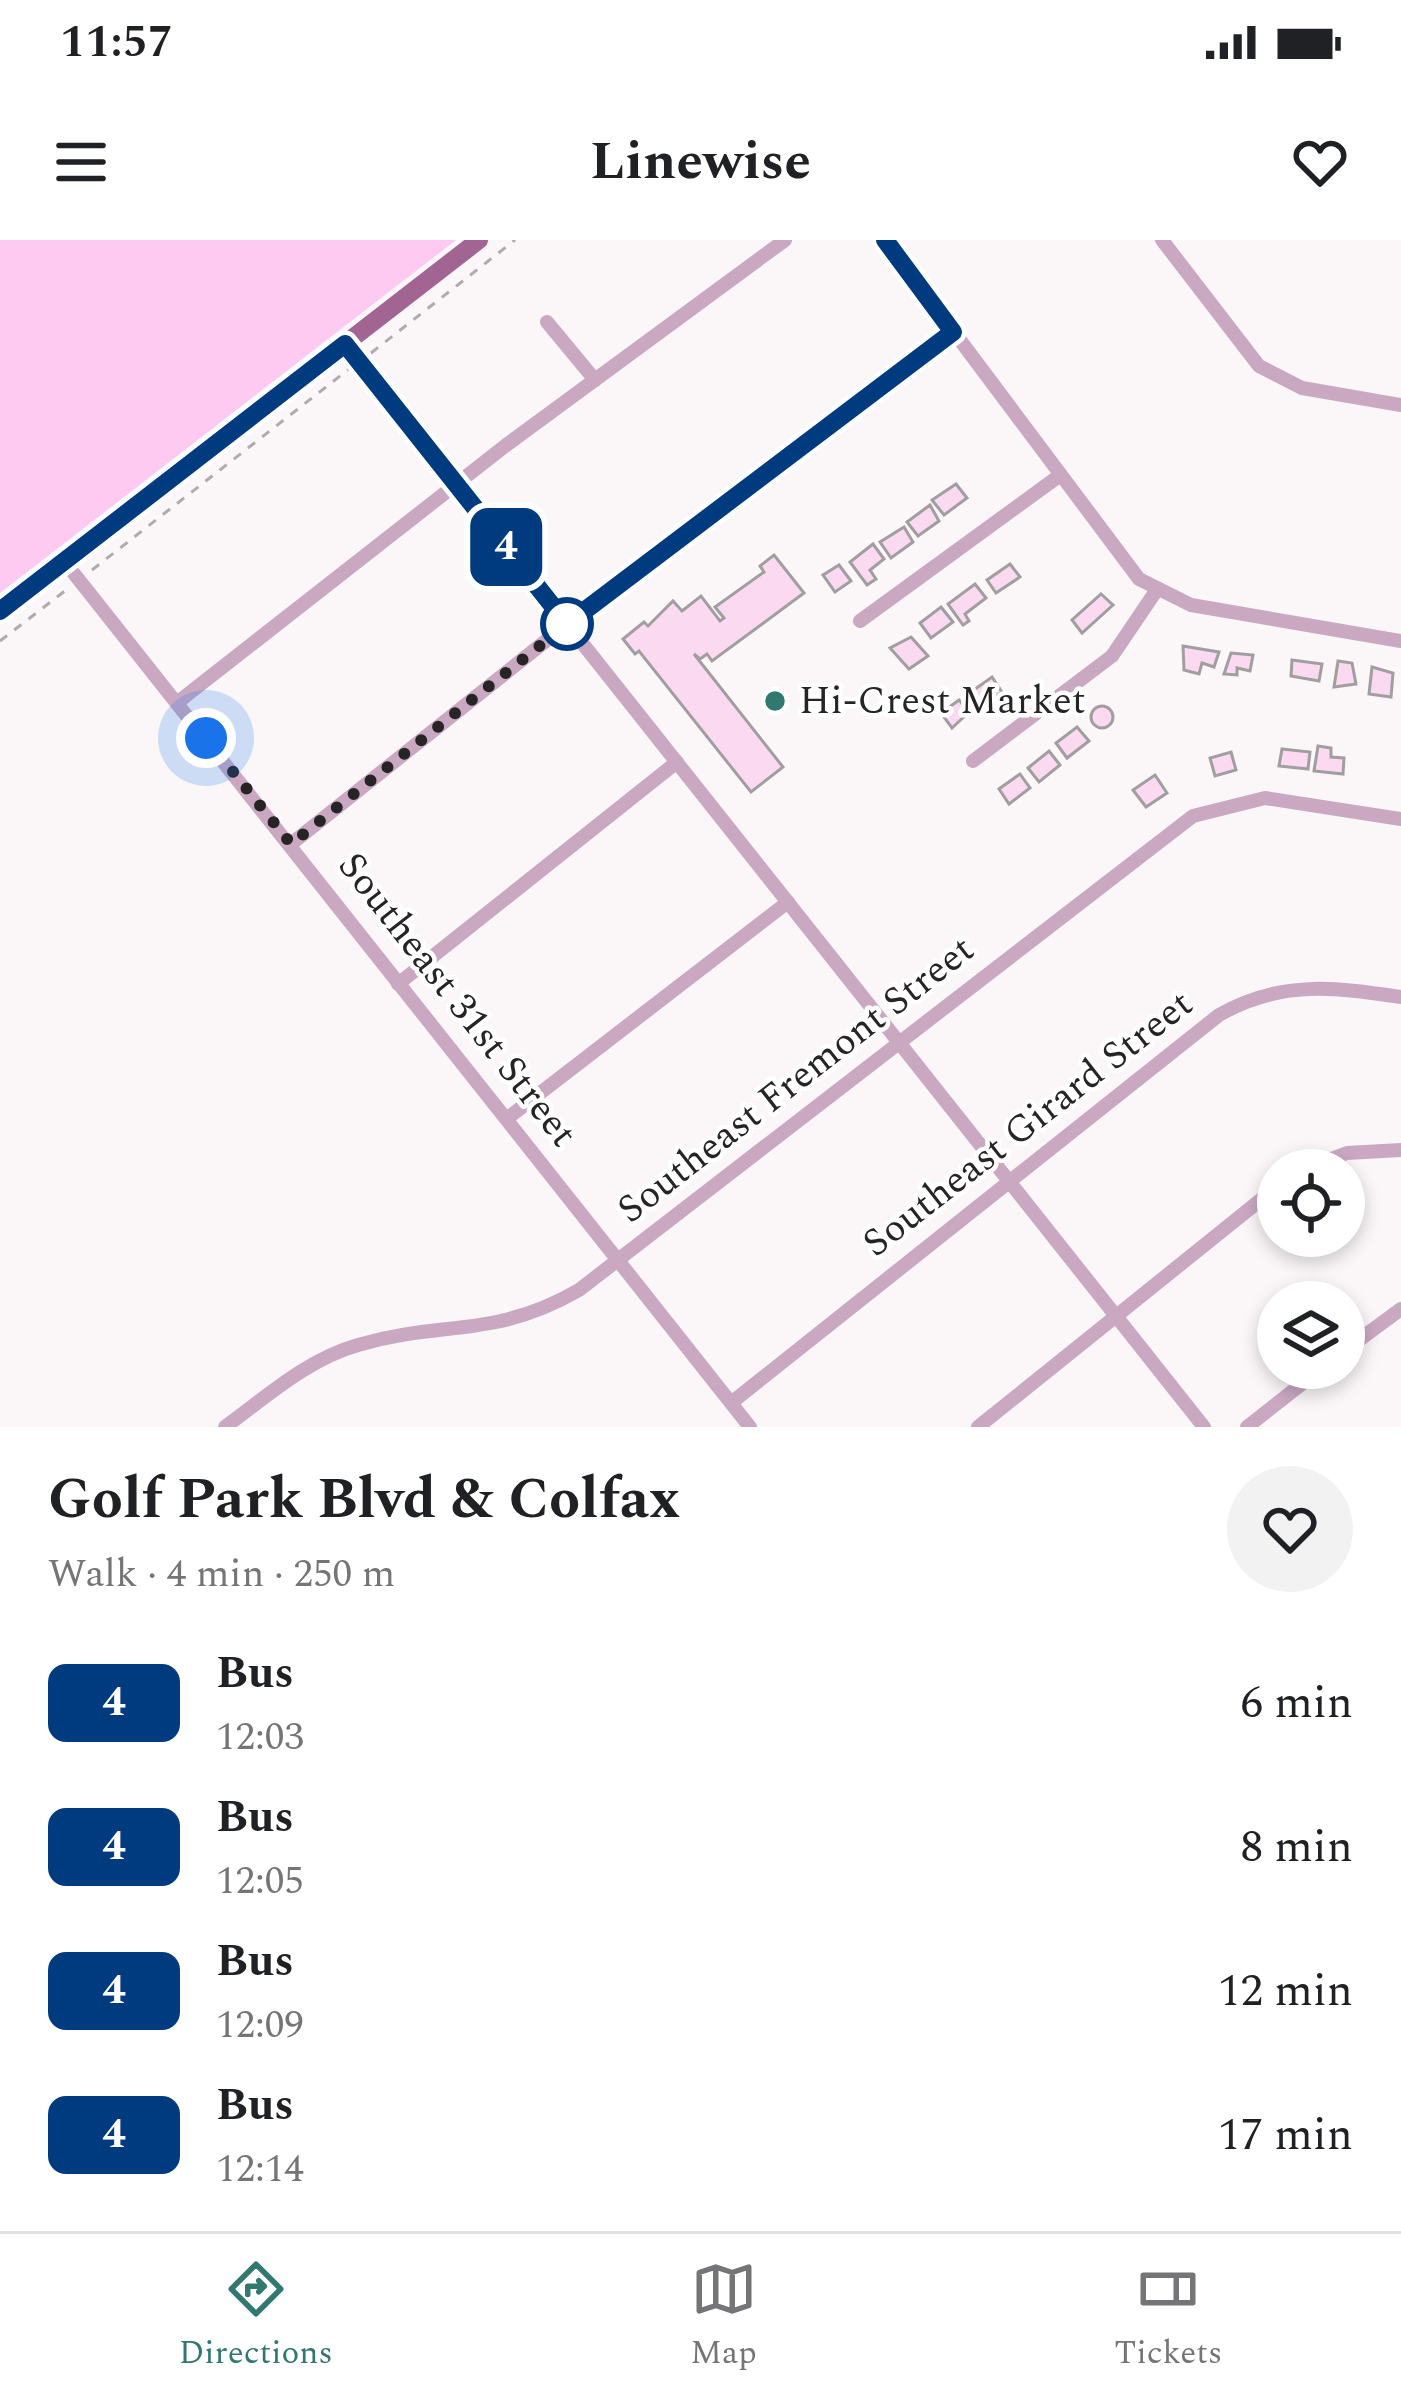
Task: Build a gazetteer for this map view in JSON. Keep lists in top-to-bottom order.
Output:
{
  "streets": {
    "street": ["Southeast 31st Street", "Southeast Fremont Street", "Southeast Girard Street"]
  },
  "crossings": [
    ["Southeast 31st Street", "Southeast Fremont Street"],
    ["Southeast 31st Street", "Southeast Girard Street"]
  ],
  "places": ["Hi-Crest Market"],
  "lines": ["bus line 4"],
  "page": {
    "status": "11:57",
    "header": "Linewise",
    "on_map": "4",
    "heading": ["Golf Park Blvd & Colfax", "Walk · 4 min · 250 m"],
    "list": [
      {
        "mark": "4",
        "name": "Bus",
        "note": "12:03",
        "value": "6 min"
      },
      {
        "mark": "4",
        "name": "Bus",
        "note": "12:05",
        "value": "8 min"
      },
      {
        "mark": "4",
        "name": "Bus",
        "note": "12:09",
        "value": "12 min"
      },
      {
        "mark": "4",
        "name": "Bus",
        "note": "12:14",
        "value": "17 min"
      }
    ],
    "tabs": ["Directions", "Map", "Tickets"]
  }
}
